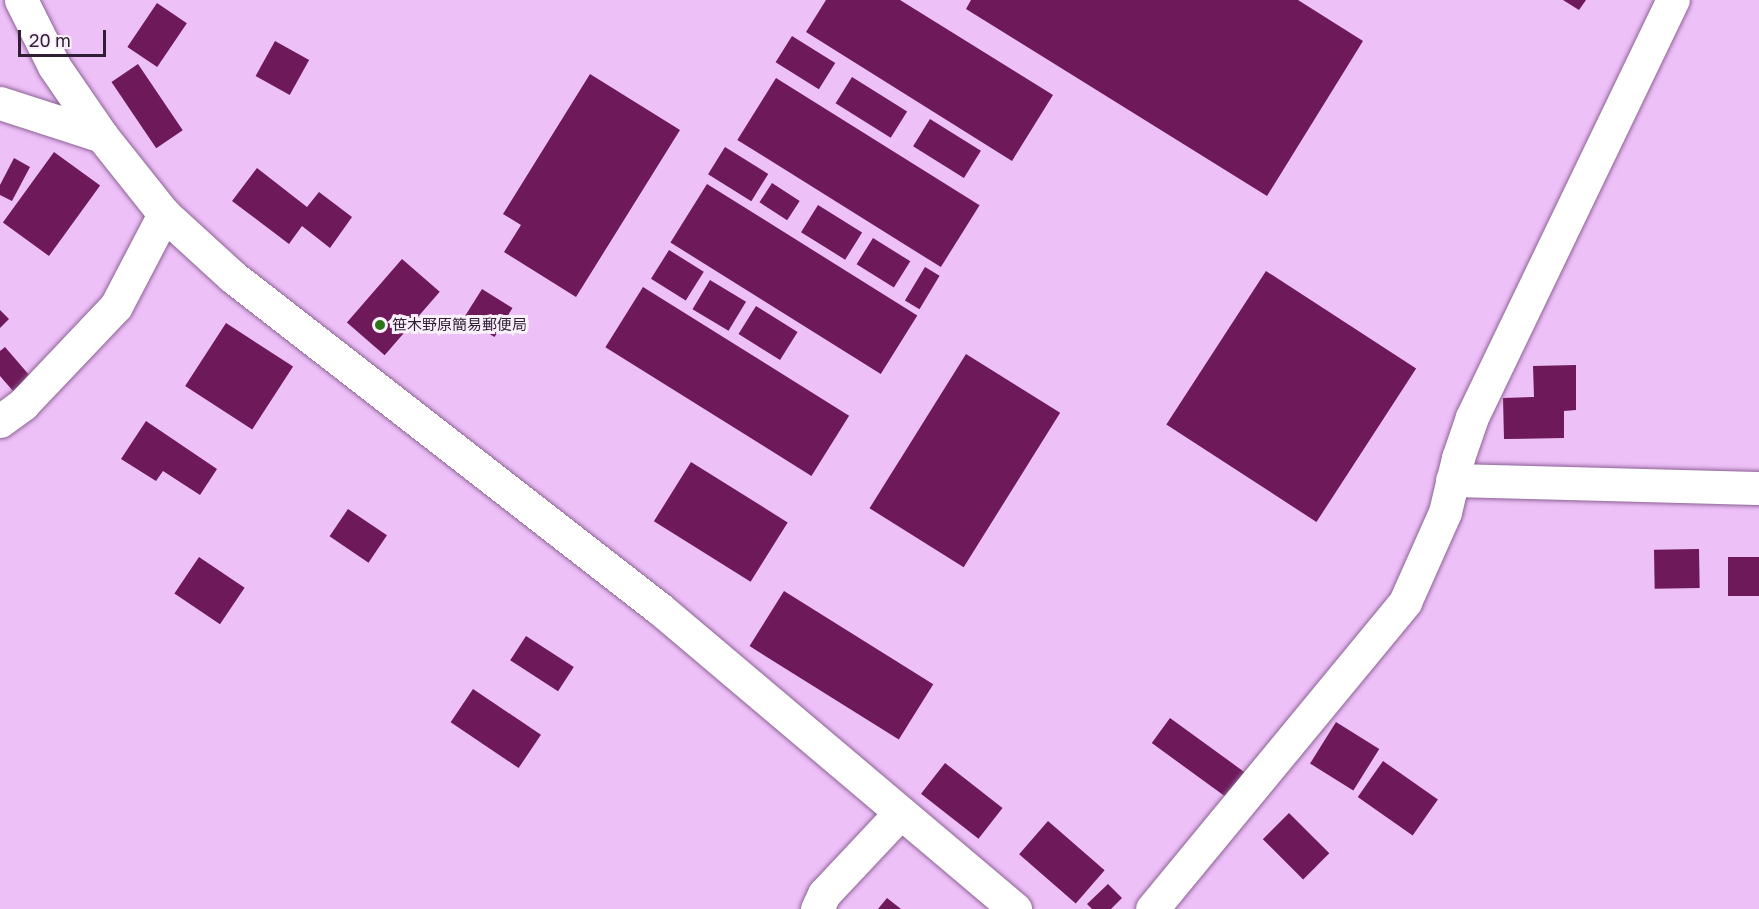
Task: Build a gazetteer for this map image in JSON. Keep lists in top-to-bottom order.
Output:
{
  "places": ["笹木野原簡易郵便局"],
  "scale_bar": "20 m"
}
